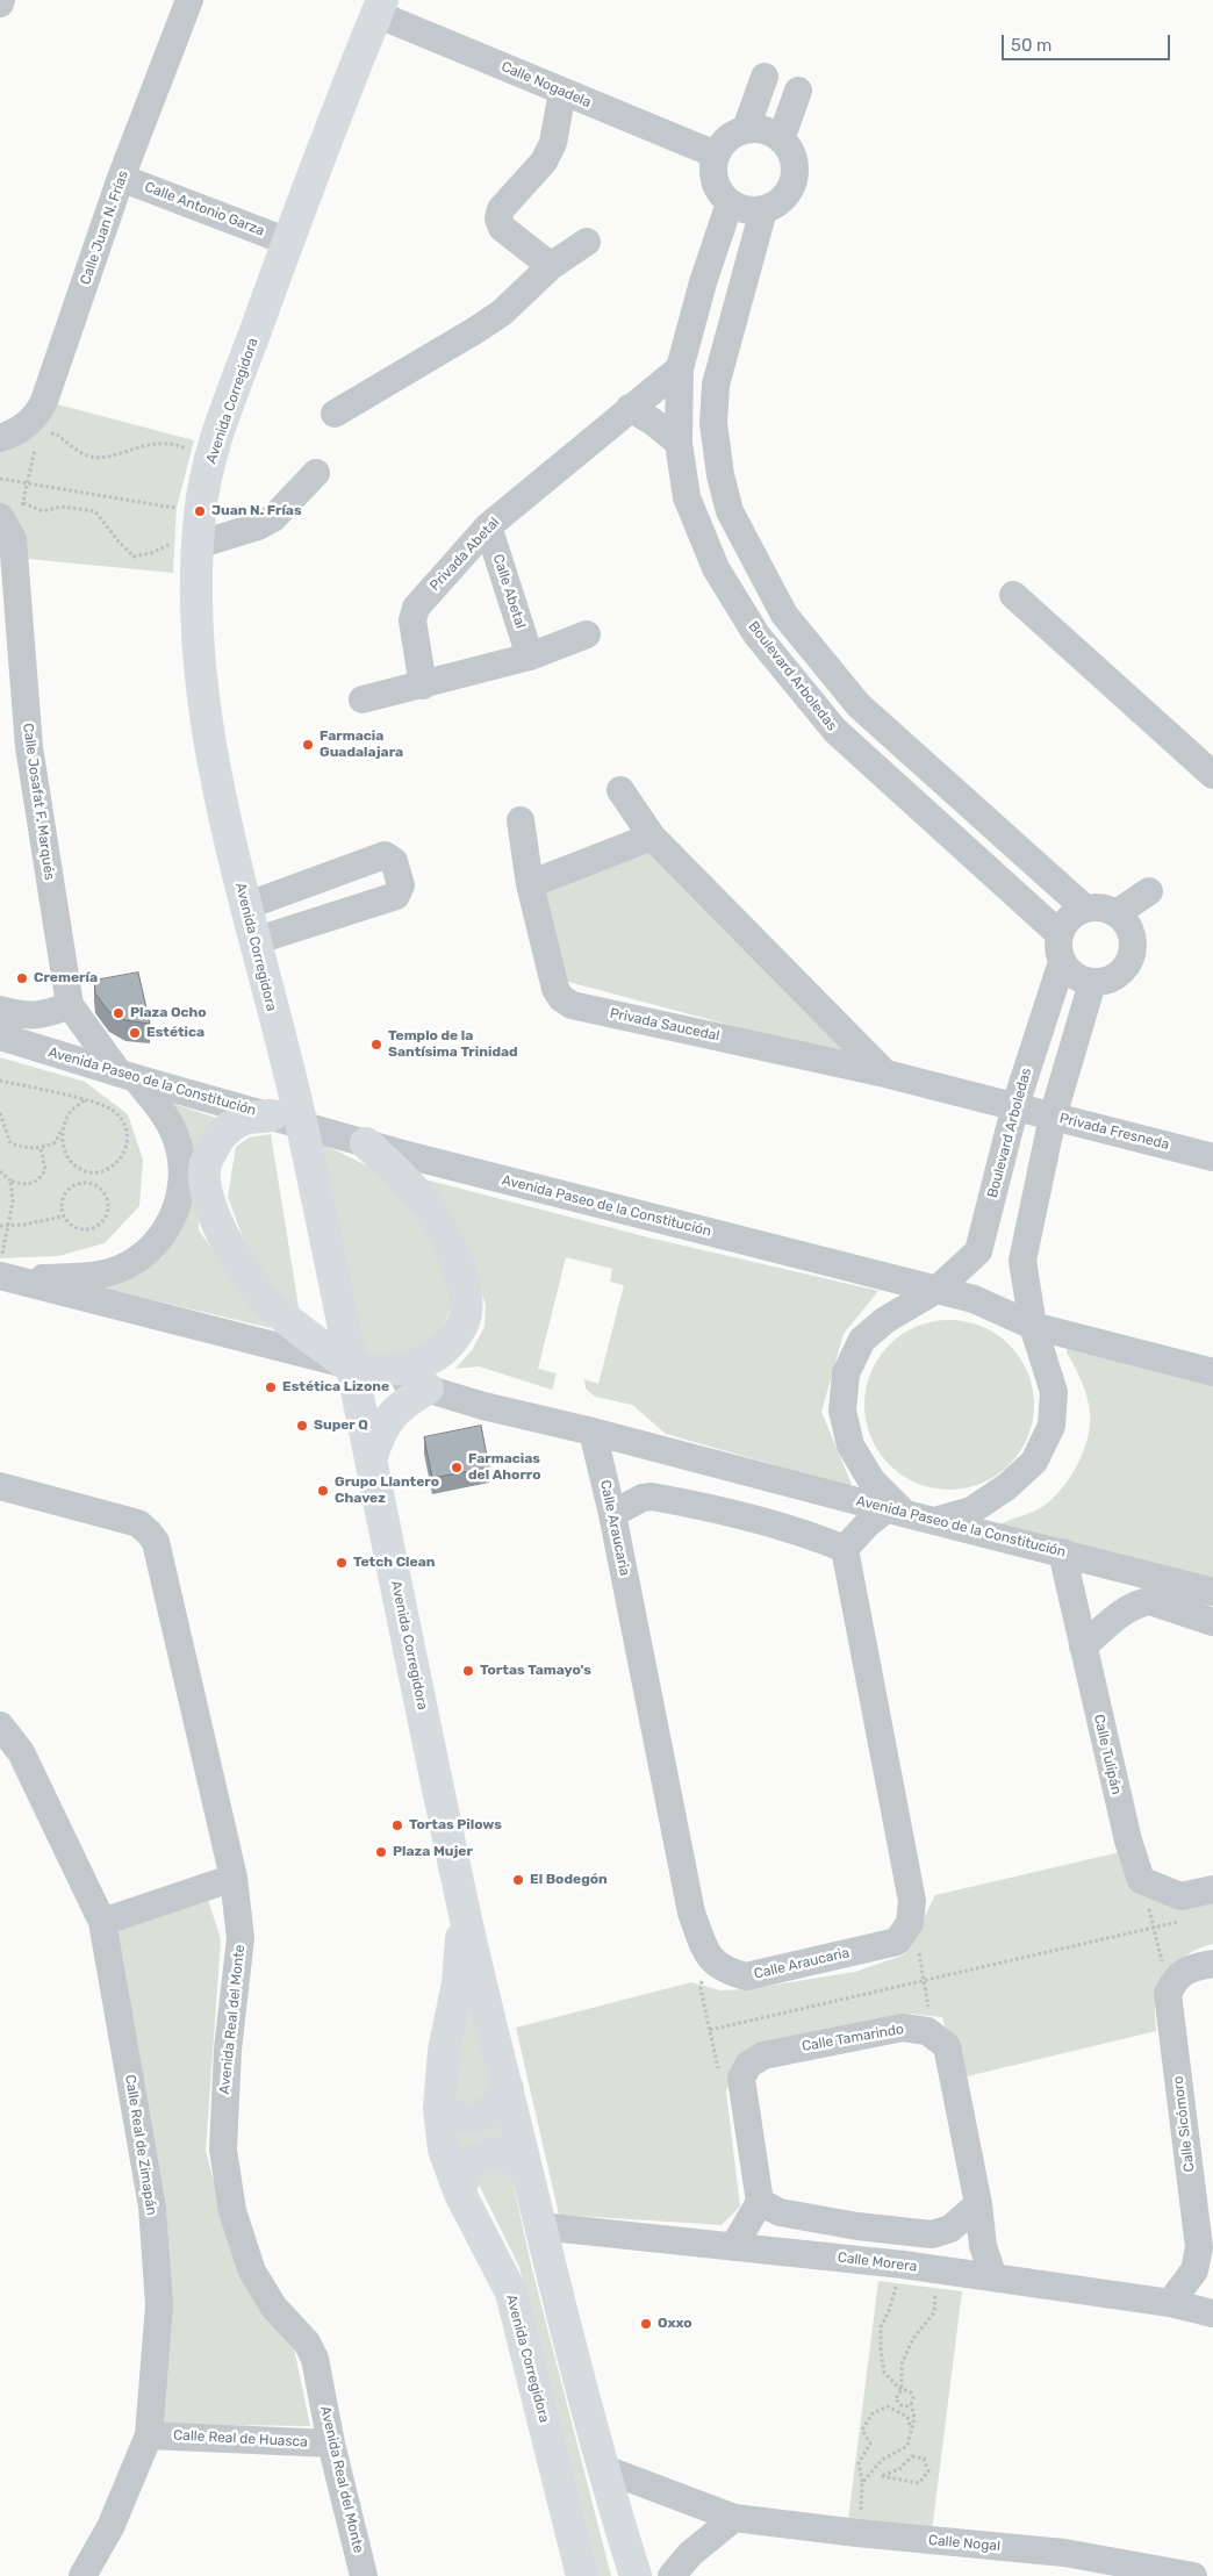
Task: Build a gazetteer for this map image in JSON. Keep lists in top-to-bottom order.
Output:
{
  "streets": {
    "main road": ["Avenida Corregidora"],
    "street": [
      "Calle Nogadela",
      "Calle Antonio Garza",
      "Calle Juan N. Frías",
      "Privada Abetal",
      "Calle Abetal",
      "Boulevard Arboledas",
      "Calle Josafat F. Marqués",
      "Privada Saucedal",
      "Avenida Paseo de la Constitución",
      "Privada Fresneda",
      "Calle Araucaria",
      "Calle Tulipán",
      "Avenida Real del Monte",
      "Calle Tamarindo",
      "Calle Sicómoro",
      "Calle Real de Zimapán",
      "Calle Morera",
      "Calle Real de Huasca",
      "Calle Nogal"
    ]
  },
  "crossings": [
    ["Calle Nogadela", "Avenida Corregidora"],
    ["Calle Nogadela", "Boulevard Arboledas"],
    ["Calle Antonio Garza", "Calle Juan N. Frías"],
    ["Calle Antonio Garza", "Avenida Corregidora"],
    ["Avenida Corregidora", "Avenida Paseo de la Constitución"],
    ["Avenida Corregidora", "Calle Morera"],
    ["Avenida Corregidora", "Calle Nogal"],
    ["Privada Abetal", "Calle Abetal"],
    ["Privada Abetal", "Boulevard Arboledas"],
    ["Boulevard Arboledas", "Privada Saucedal"],
    ["Boulevard Arboledas", "Avenida Paseo de la Constitución"],
    ["Boulevard Arboledas", "Privada Fresneda"],
    ["Calle Josafat F. Marqués", "Avenida Paseo de la Constitución"],
    ["Privada Saucedal", "Privada Fresneda"],
    ["Avenida Paseo de la Constitución", "Calle Araucaria"],
    ["Avenida Paseo de la Constitución", "Calle Tulipán"],
    ["Avenida Real del Monte", "Calle Real de Huasca"],
    ["Calle Sicómoro", "Calle Morera"],
    ["Calle Real de Zimapán", "Calle Real de Huasca"]
  ],
  "places": [
    "Juan N. Frías",
    "Farmacia Guadalajara",
    "Cremería",
    "Plaza Ocho",
    "Estética",
    "Templo de la Santísima Trinidad",
    "Estética Lizone",
    "Super Q",
    "Farmacias del Ahorro",
    "Grupo Llantero Chavez",
    "Tetch Clean",
    "Tortas Tamayo's",
    "Tortas Pilows",
    "Plaza Mujer",
    "El Bodegón",
    "Oxxo"
  ],
  "scale_bar": "50 m"
}
